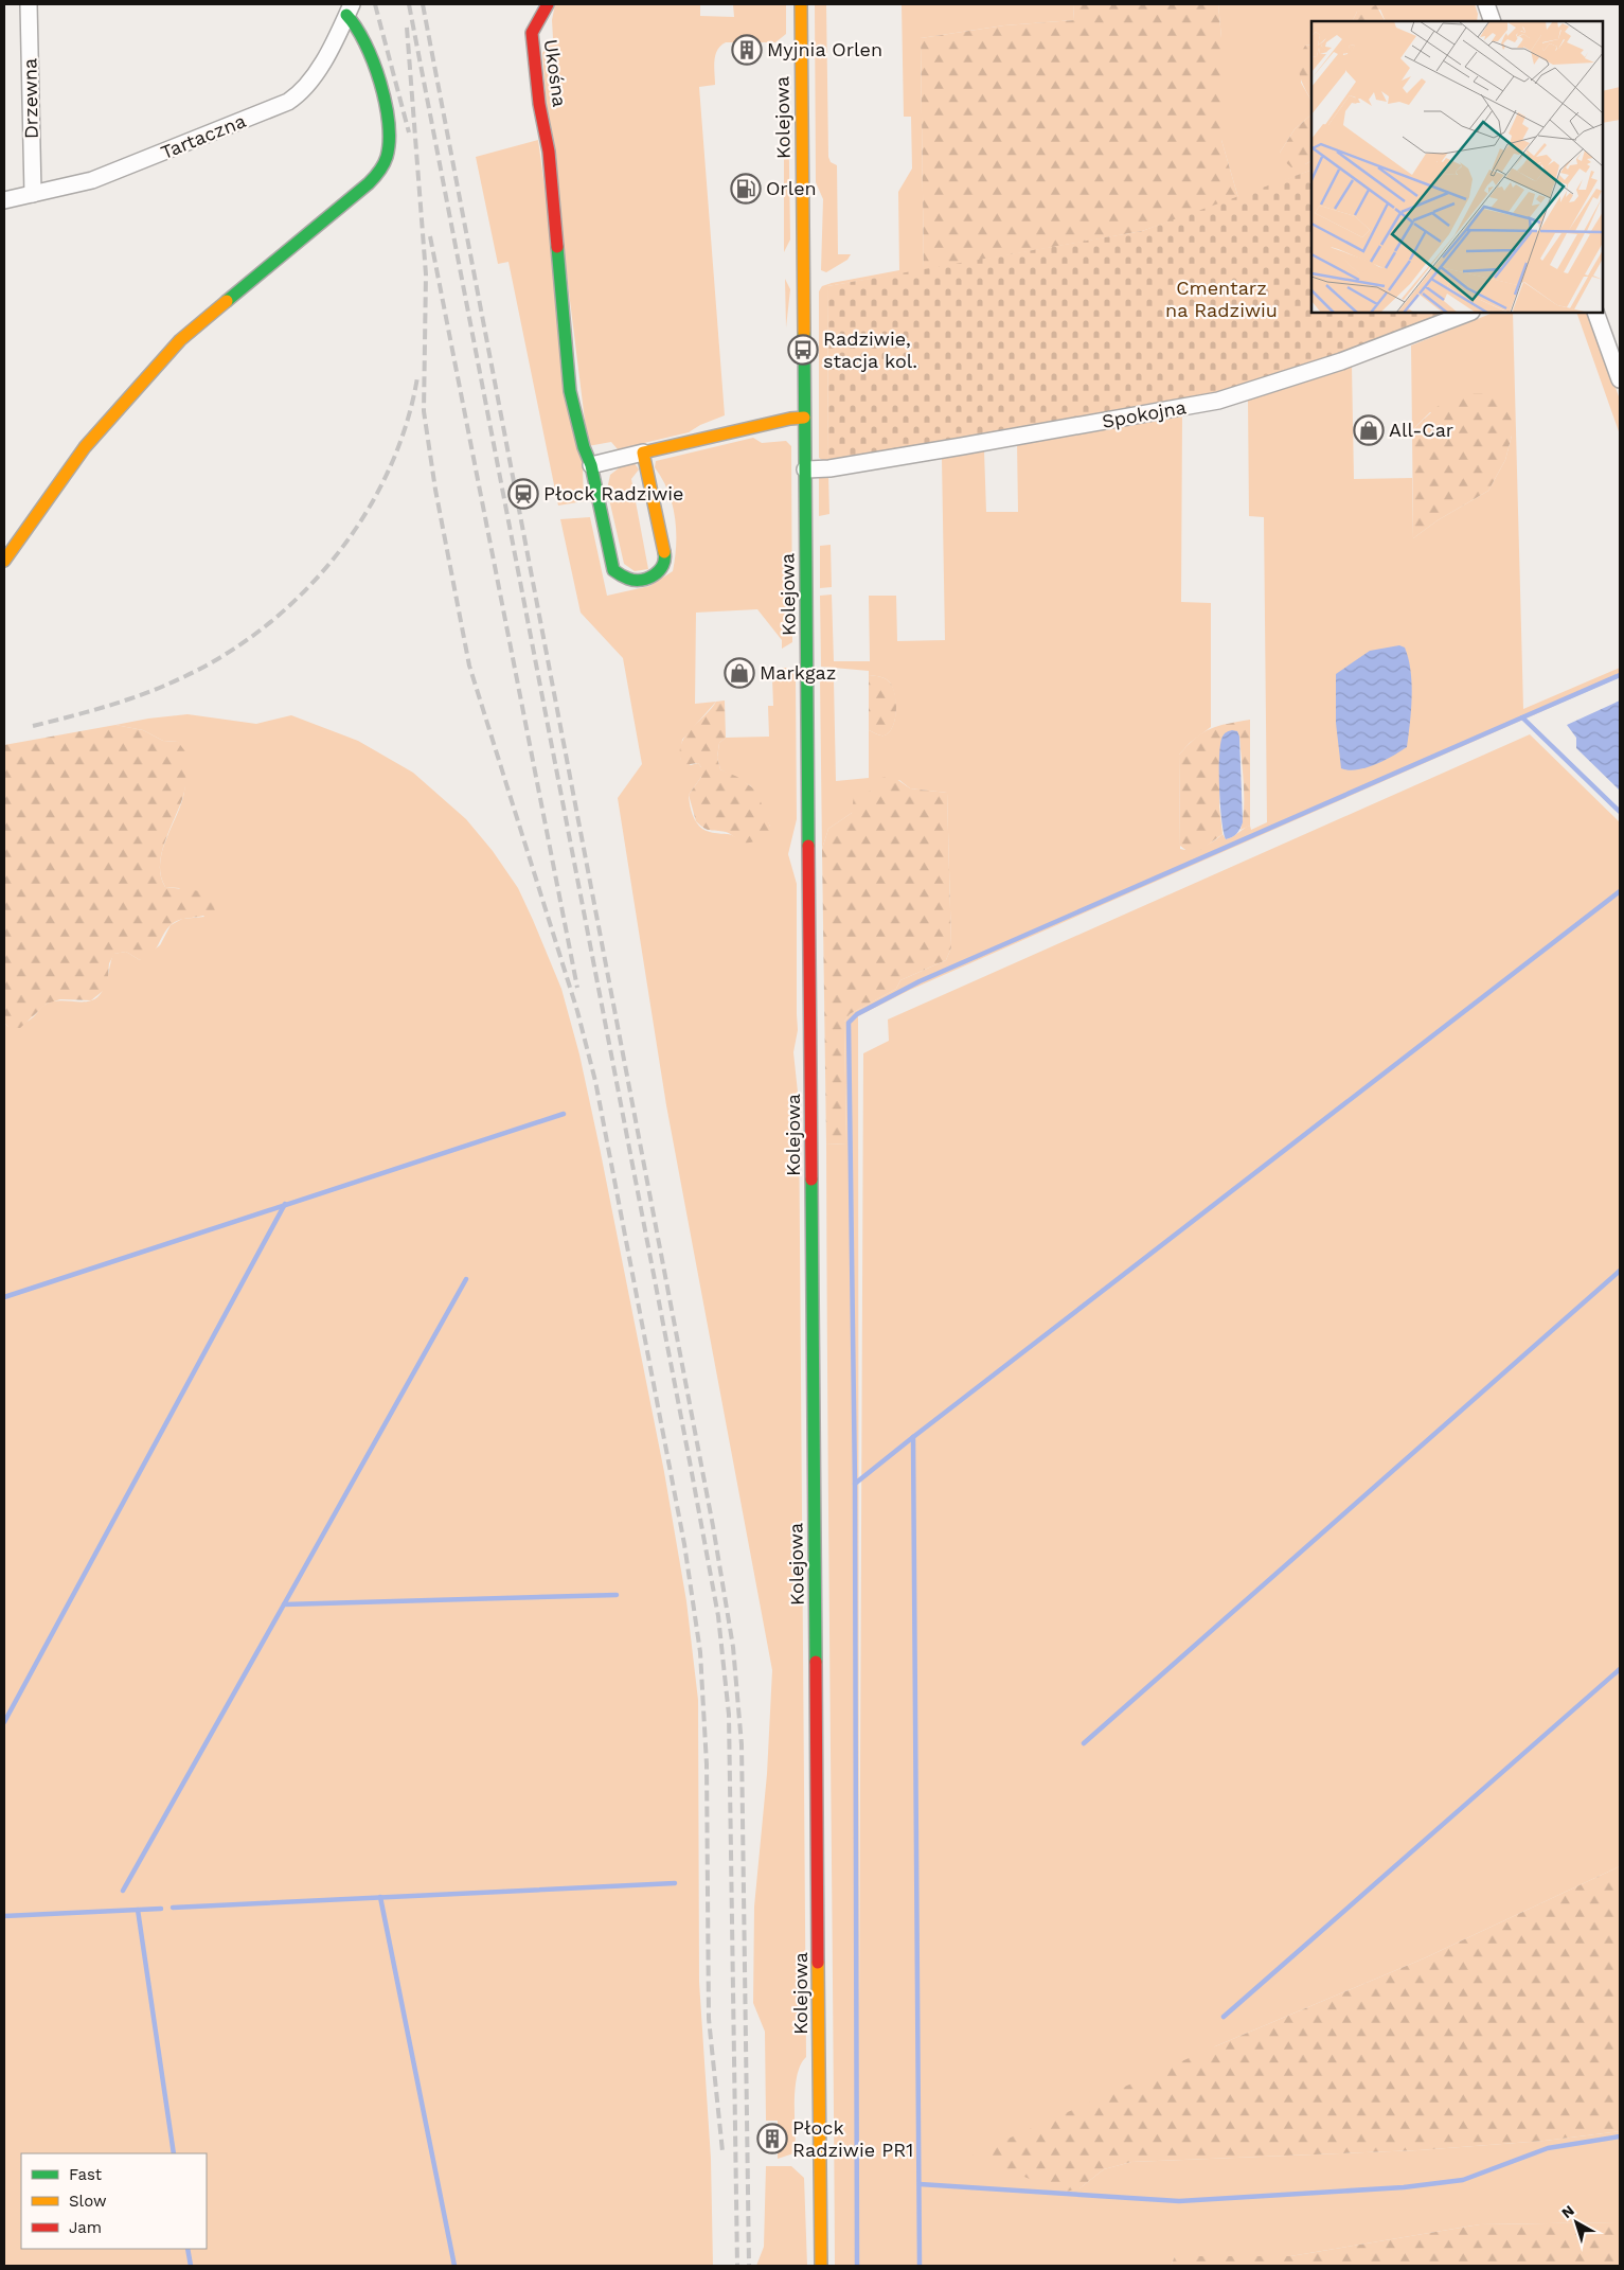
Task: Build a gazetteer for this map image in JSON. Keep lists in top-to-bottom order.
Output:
{
  "streets": {
    "main road": ["Ukośna", "Kolejowa"],
    "street": ["Drzewna", "Tartaczna", "Spokojna"]
  },
  "crossings": [
    ["Drzewna", "Tartaczna"],
    ["Kolejowa", "Spokojna"]
  ],
  "parks": ["Cmentarz na Radziwiu"],
  "places": {
    "building": ["Myjnia Orlen", "Płock Radziwie PR1"],
    "fuel station": ["Orlen"],
    "bus stop": ["Radziwie, stacja kol."],
    "shop": ["All-Car", "Markgaz"],
    "station": ["Płock Radziwie"]
  },
  "legend": ["Fast", "Slow", "Jam"],
  "north": "top left"
}
